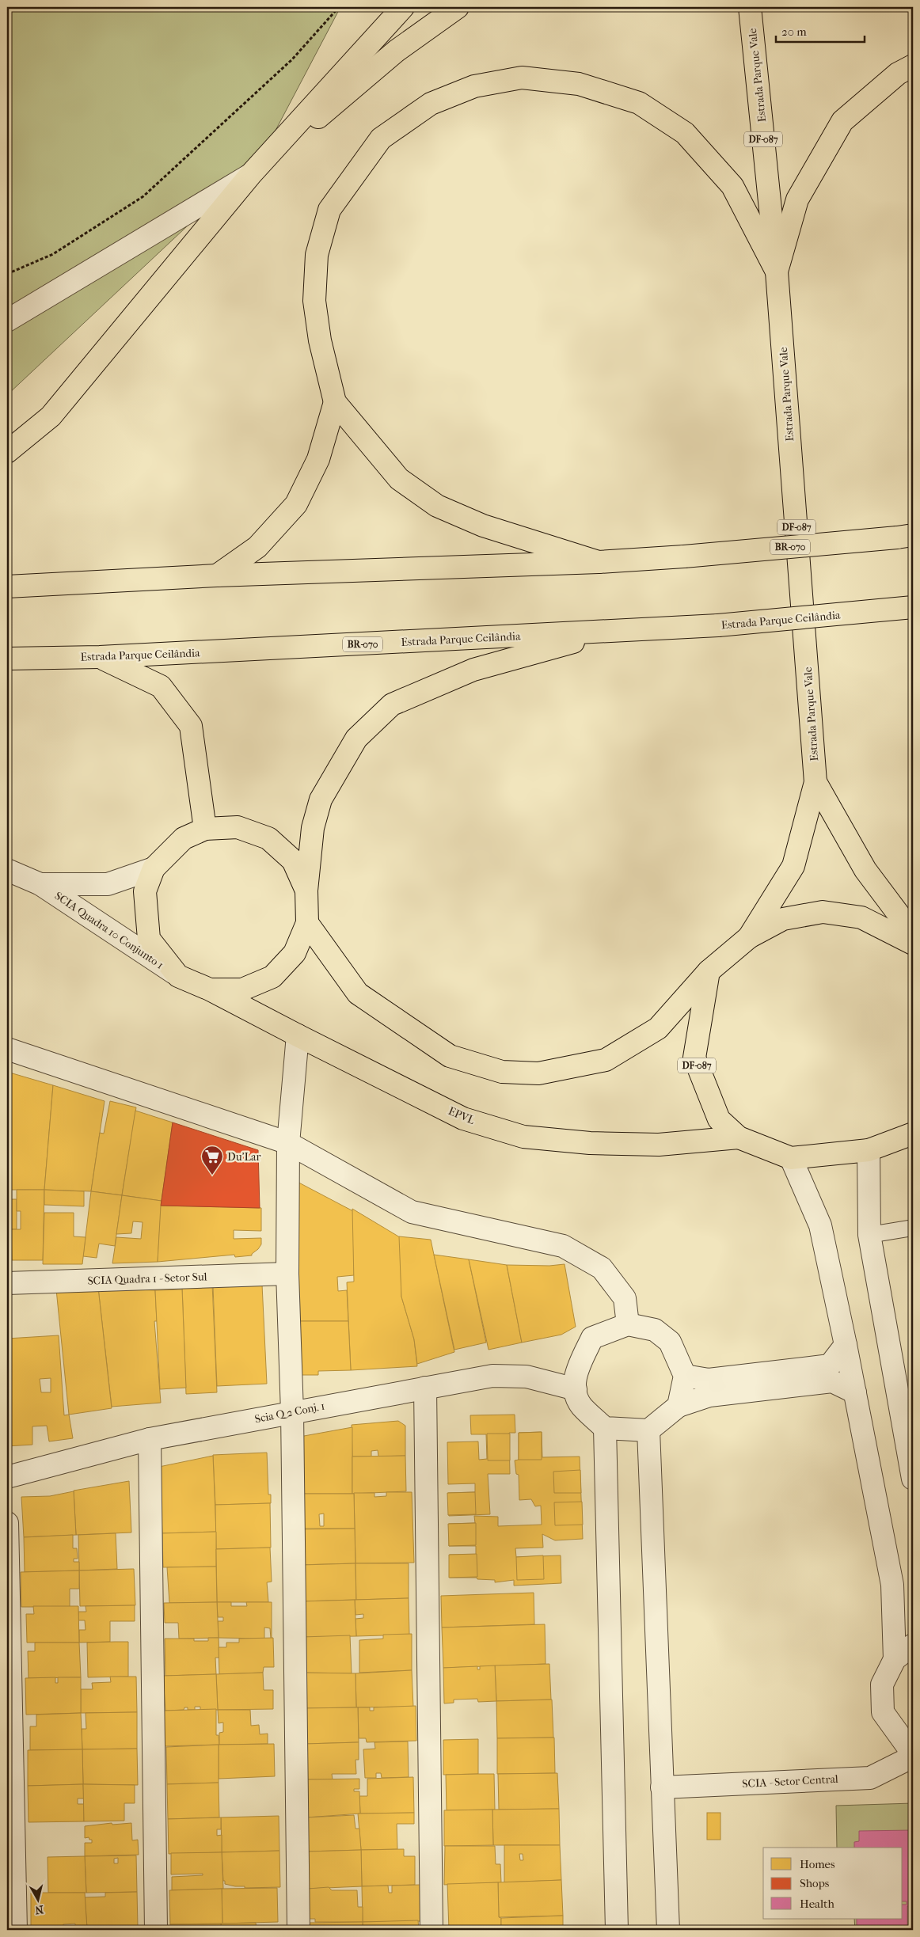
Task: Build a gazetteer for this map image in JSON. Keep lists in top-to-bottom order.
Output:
{
  "streets": {
    "main road": [
      "Estrada Parque Vale",
      "DF-087",
      "BR-070",
      "Estrada Parque Ceilândia",
      "EPVL"
    ],
    "street": [
      "SCIA Quadra 10 Conjunto 1",
      "SCIA Quadra 1 - Setor Sul",
      "Scia Q 2 Conj. 1",
      "SCIA - Setor Central"
    ]
  },
  "crossings": [
    ["Estrada Parque Vale", "DF-087"],
    ["DF-087", "EPVL"],
    ["SCIA Quadra 10 Conjunto 1", "EPVL"]
  ],
  "places": {
    "supermarket": ["Du'Lar"]
  },
  "legend": ["Homes", "Shops", "Health"],
  "scale_bar": "20 m",
  "north": "bottom"
}
